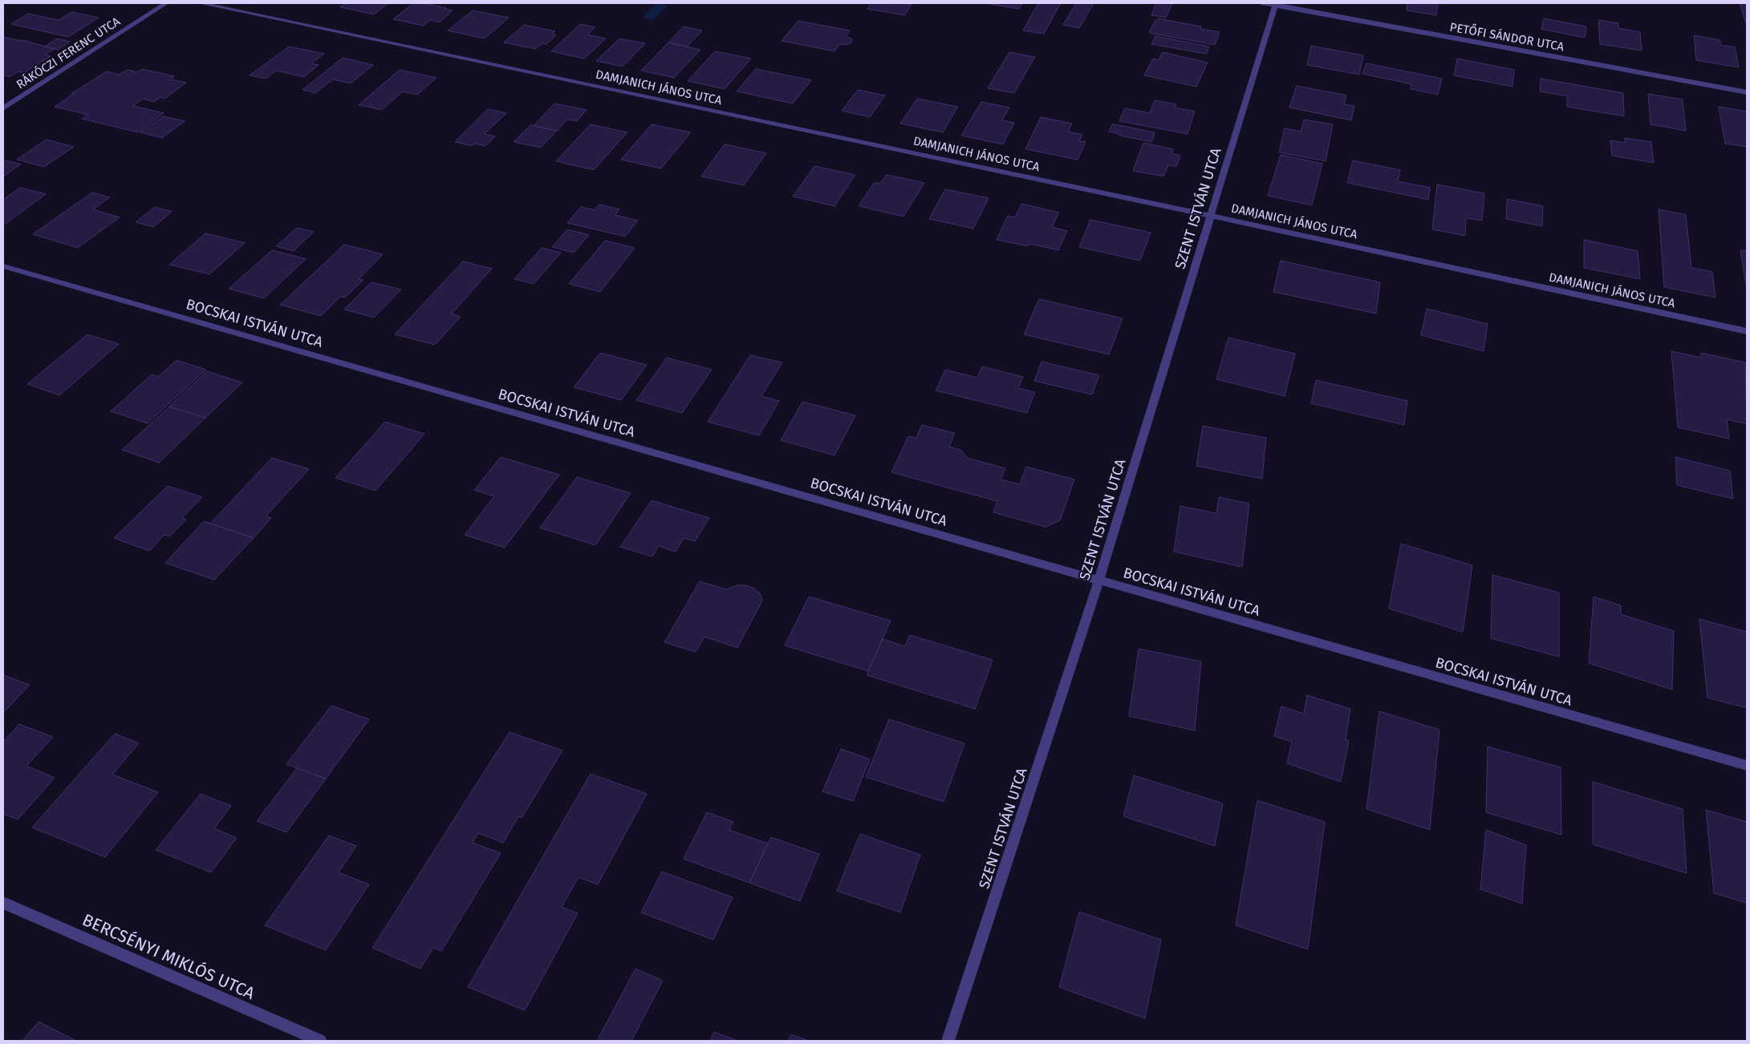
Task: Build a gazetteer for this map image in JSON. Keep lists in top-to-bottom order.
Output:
{
  "streets": {
    "street": [
      "PETŐFI SÁNDOR UTCA",
      "RÁKÓCZI FERENC UTCA",
      "DAMJANICH JÁNOS UTCA",
      "SZENT ISTVÁN UTCA",
      "BOCSKAI ISTVÁN UTCA",
      "BERCSÉNYI MIKLÓS UTCA"
    ]
  },
  "crossings": [
    ["PETŐFI SÁNDOR UTCA", "SZENT ISTVÁN UTCA"],
    ["DAMJANICH JÁNOS UTCA", "SZENT ISTVÁN UTCA"],
    ["SZENT ISTVÁN UTCA", "BOCSKAI ISTVÁN UTCA"]
  ]
}
